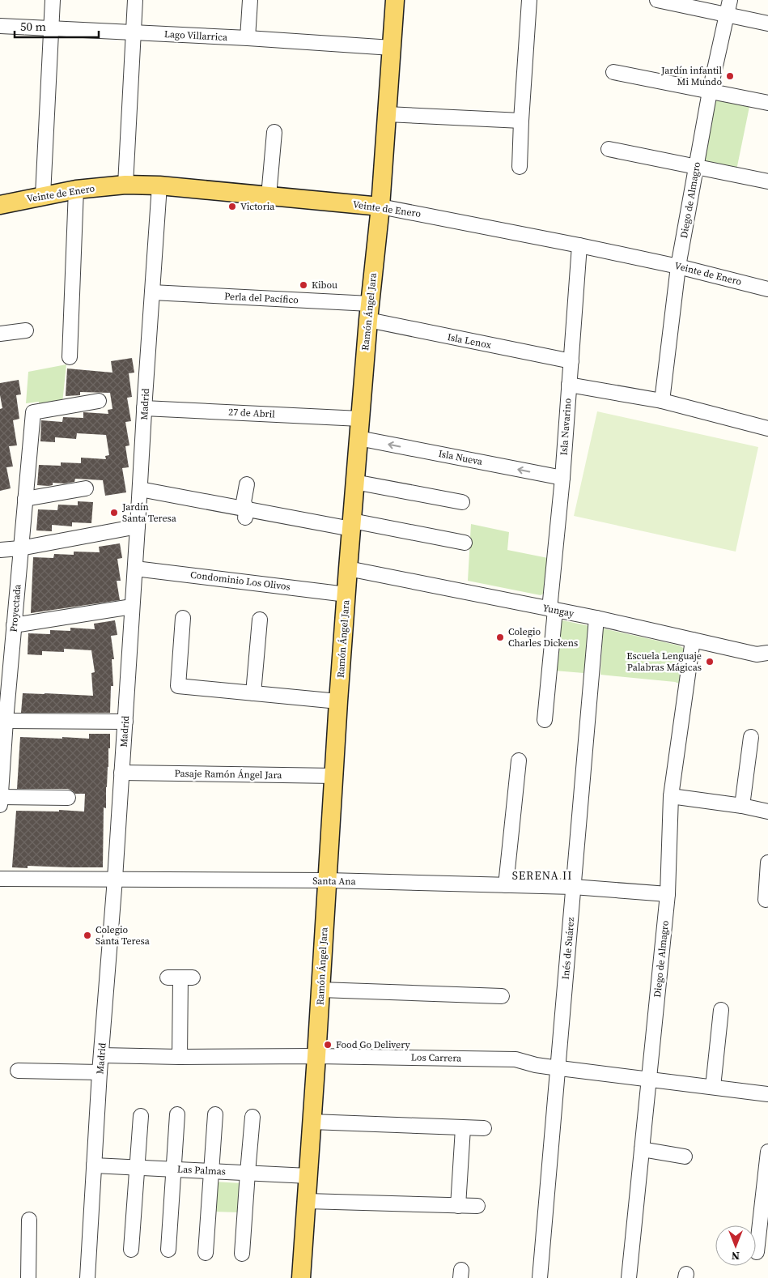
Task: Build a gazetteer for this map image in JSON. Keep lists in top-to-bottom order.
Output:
{
  "streets": {
    "main road": ["Veinte de Enero", "Ramón Ángel Jara"],
    "street": [
      "Lago Villarrica",
      "Diego de Almagro",
      "Perla del Pacífico",
      "Isla Lenox",
      "Madrid",
      "27 de Abril",
      "Isla Navarino",
      "Isla Nueva",
      "Condominio Los Olivos",
      "Proyectada",
      "Yungay",
      "Pasaje Ramón Ángel Jara",
      "Santa Ana",
      "Inés de Suárez",
      "Los Carrera",
      "Las Palmas"
    ]
  },
  "crossings": [
    ["Lago Villarrica", "Ramón Ángel Jara"],
    ["Veinte de Enero", "Diego de Almagro"],
    ["Veinte de Enero", "Ramón Ángel Jara"],
    ["Veinte de Enero", "Madrid"],
    ["Veinte de Enero", "Isla Navarino"],
    ["Diego de Almagro", "Yungay"],
    ["Diego de Almagro", "Santa Ana"],
    ["Diego de Almagro", "Los Carrera"],
    ["Perla del Pacífico", "Ramón Ángel Jara"],
    ["Perla del Pacífico", "Isla Lenox"],
    ["Perla del Pacífico", "Madrid"],
    ["Ramón Ángel Jara", "Isla Lenox"],
    ["Ramón Ángel Jara", "27 de Abril"],
    ["Ramón Ángel Jara", "Isla Nueva"],
    ["Ramón Ángel Jara", "Condominio Los Olivos"],
    ["Ramón Ángel Jara", "Yungay"],
    ["Ramón Ángel Jara", "Pasaje Ramón Ángel Jara"],
    ["Ramón Ángel Jara", "Santa Ana"],
    ["Ramón Ángel Jara", "Los Carrera"],
    ["Ramón Ángel Jara", "Las Palmas"],
    ["Isla Lenox", "Isla Navarino"],
    ["Madrid", "27 de Abril"],
    ["Madrid", "Condominio Los Olivos"],
    ["Madrid", "Pasaje Ramón Ángel Jara"],
    ["Madrid", "Santa Ana"],
    ["Madrid", "Los Carrera"],
    ["Madrid", "Las Palmas"],
    ["Isla Navarino", "Isla Nueva"],
    ["Isla Navarino", "Yungay"],
    ["Yungay", "Inés de Suárez"],
    ["Santa Ana", "Inés de Suárez"],
    ["Inés de Suárez", "Los Carrera"]
  ],
  "districts": ["SERENA II"],
  "places": [
    "Jardín infantil Mi Mundo",
    "Victoria",
    "Kibou",
    "Jardín Santa Teresa",
    "Colegio Charles Dickens",
    "Escuela Lenguaje Palabras Mágicas",
    "Colegio Santa Teresa",
    "Food Go Delivery"
  ],
  "scale_bar": "50 m",
  "north": "bottom"
}
